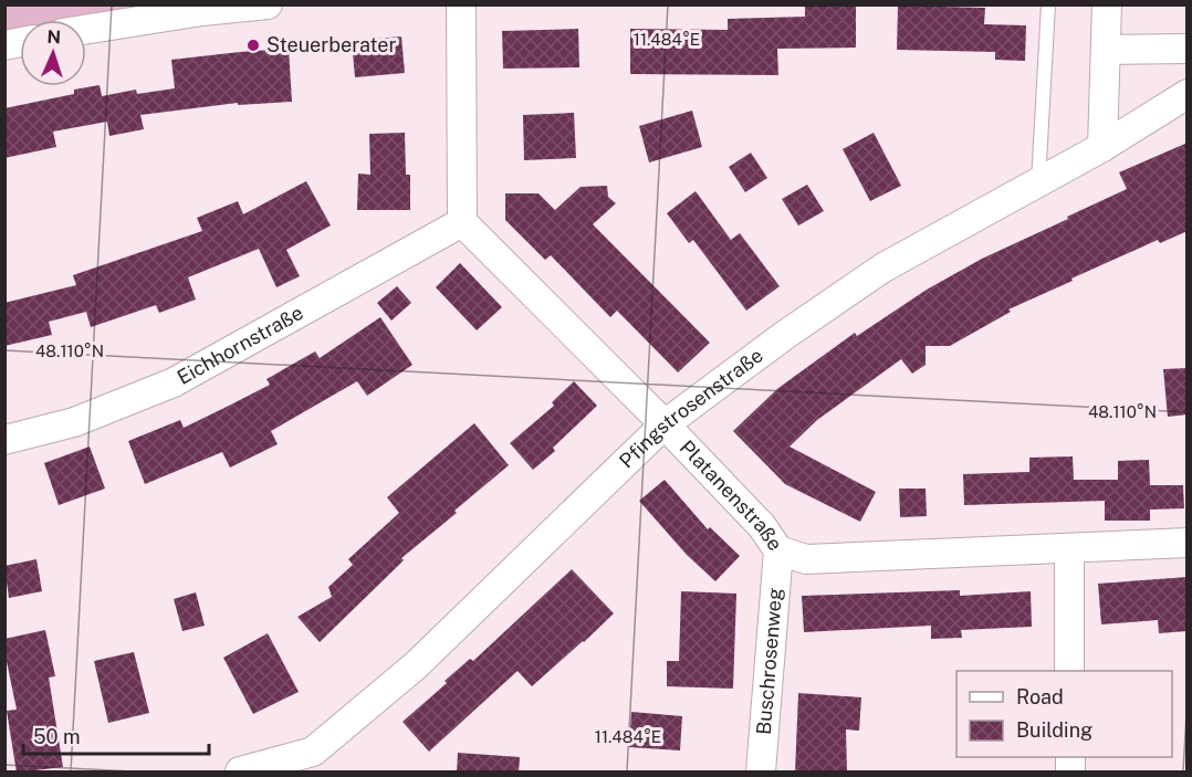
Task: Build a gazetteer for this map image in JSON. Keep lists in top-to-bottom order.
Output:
{
  "streets": {
    "street": [
      "Eichhornstraße",
      "Pfingstrosenstraße",
      "Platanenstraße",
      "Buschrosenweg"
    ]
  },
  "crossings": [
    ["Eichhornstraße", "Platanenstraße"],
    ["Pfingstrosenstraße", "Platanenstraße"],
    ["Platanenstraße", "Buschrosenweg"]
  ],
  "places": ["Steuerberater"],
  "legend": ["Road", "Building"],
  "scale_bar": "50 m",
  "north": "top",
  "coordinates": ["11.484°E", "48.110°N"]
}
